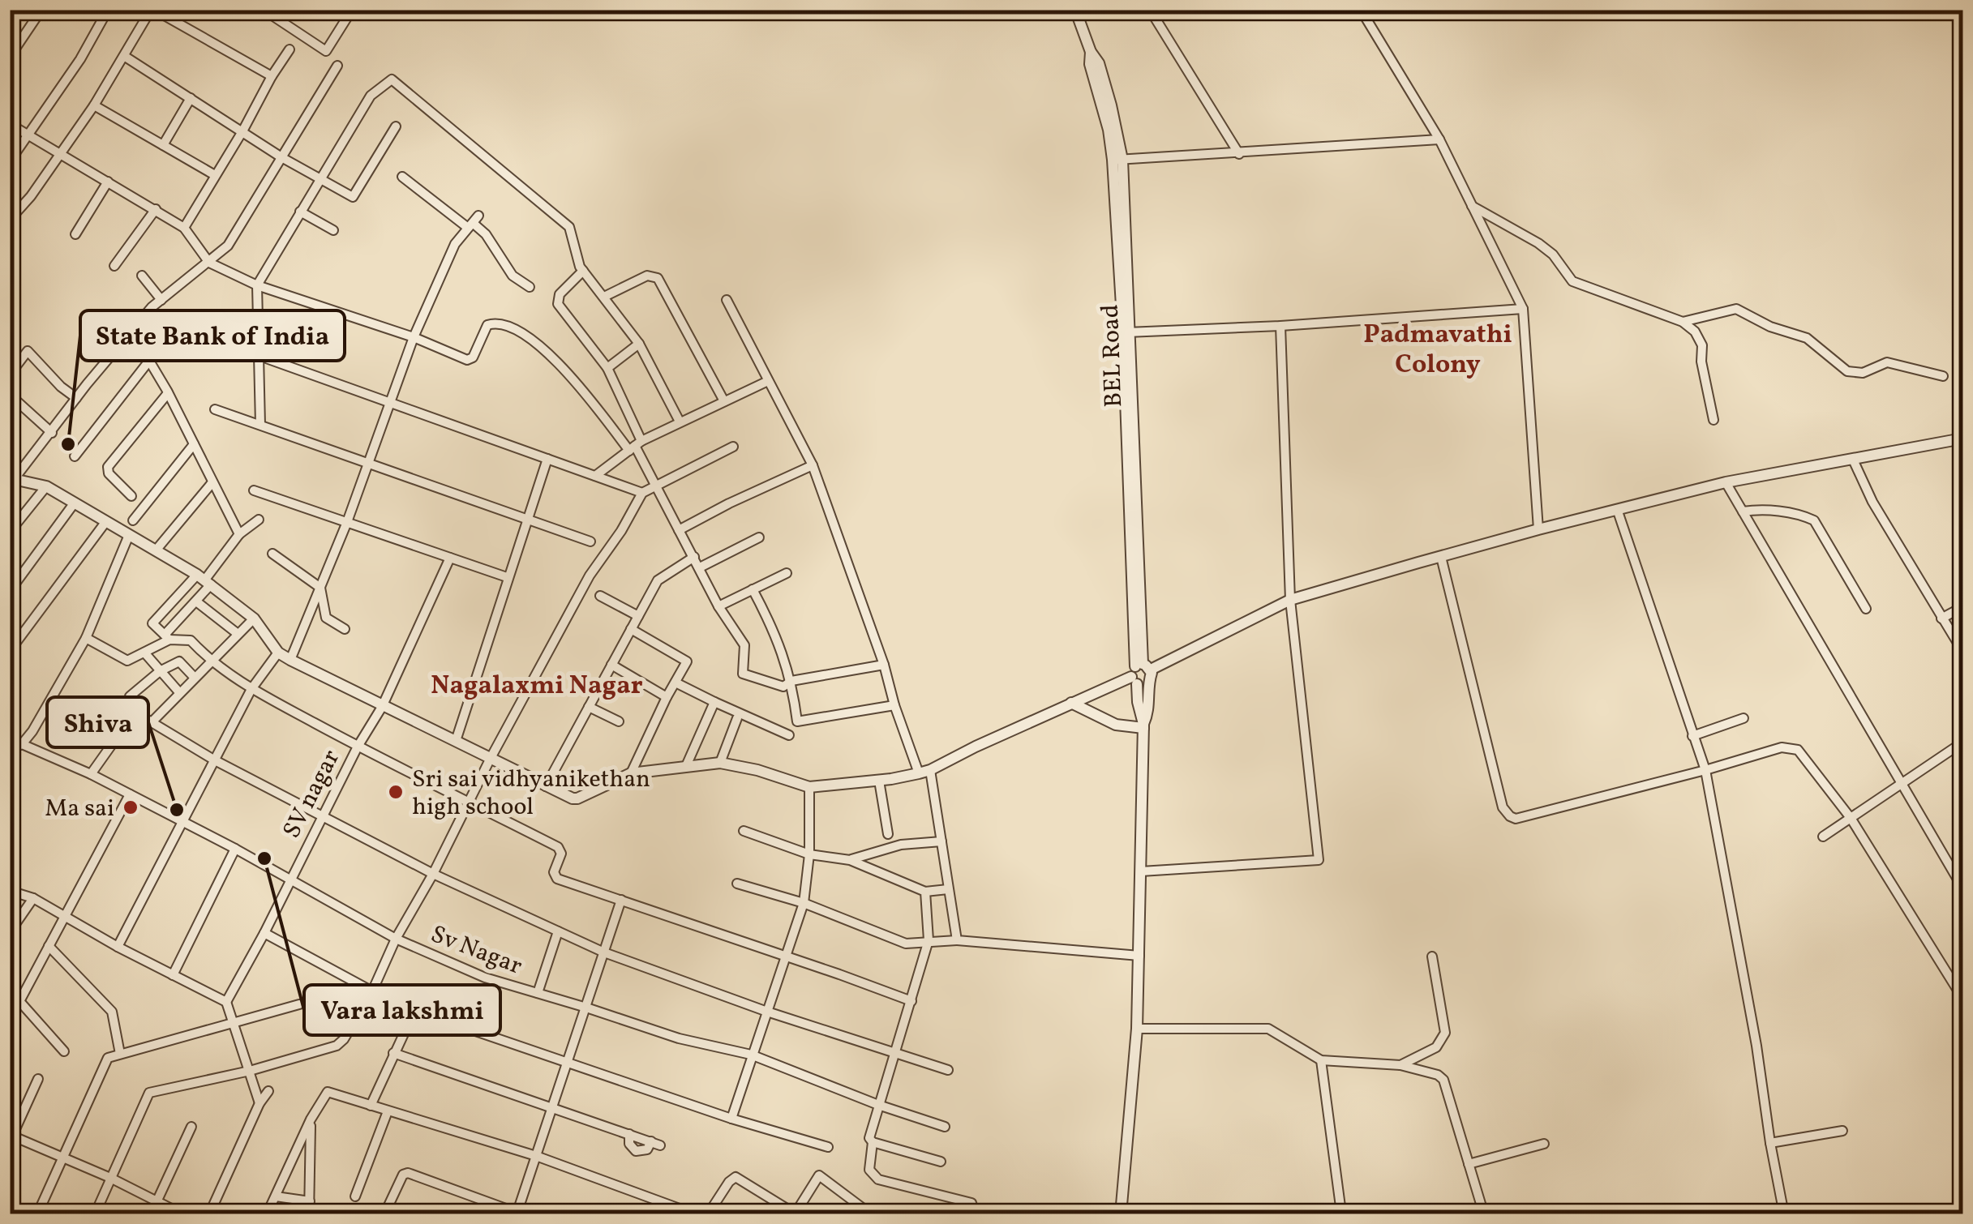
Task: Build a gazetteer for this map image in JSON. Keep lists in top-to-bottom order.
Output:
{
  "streets": {
    "street": ["BEL Road", "SV nagar", "Sv Nagar"]
  },
  "crossings": [
    ["SV nagar", "Sv Nagar"]
  ],
  "districts": ["Padmavathi Colony", "Nagalaxmi Nagar"],
  "places": [
    "State Bank of India",
    "Sri sai vidhyanikethan high school",
    "Ma sai",
    "Shiva",
    "Vara lakshmi"
  ]
}
